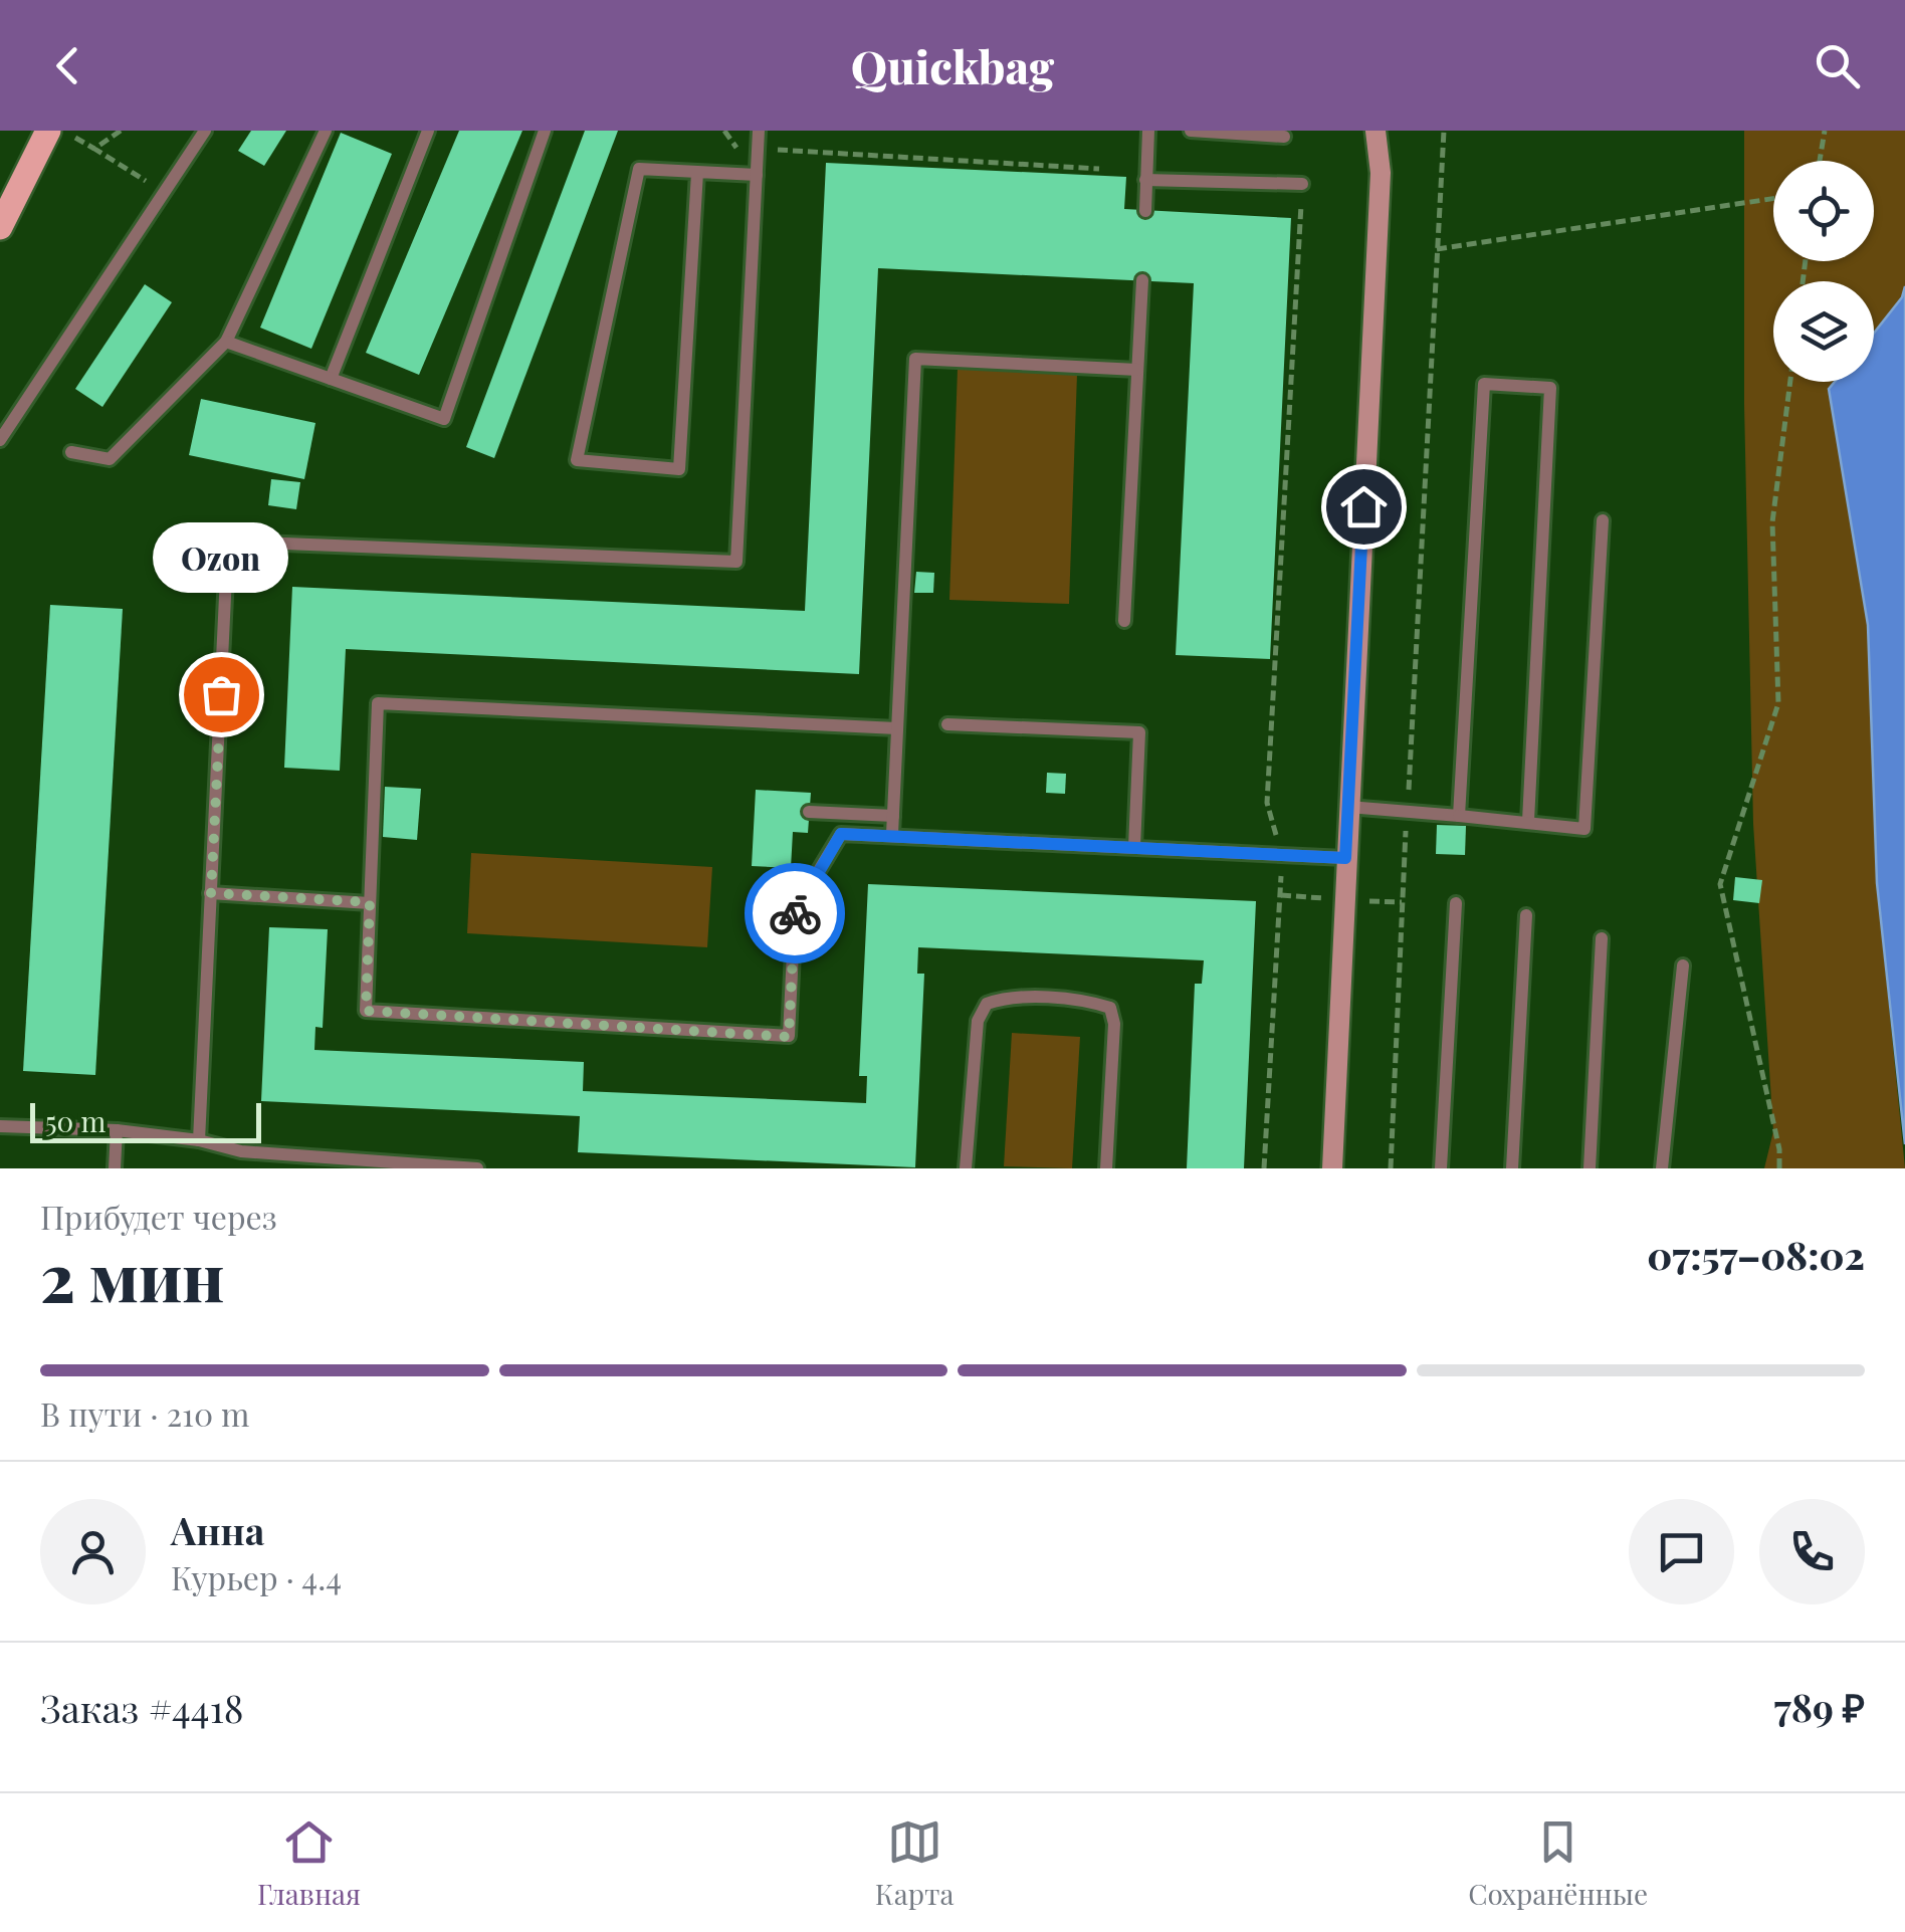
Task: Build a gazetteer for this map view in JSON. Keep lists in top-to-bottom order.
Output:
{
  "places": ["Ozon"],
  "scale_bar": "50 m",
  "page": {
    "header": "Quickbag",
    "bubble": "Ozon",
    "scale": "50 m",
    "heading": ["2 мин", "Прибудет через", "07:57–08:02"],
    "panel": [
      "Анна",
      "Курьер · 4.4",
      "Заказ #4418",
      "789 ₽"
    ],
    "bar": "В пути · 210 m",
    "tabs": ["Главная", "Карта", "Сохранённые"]
  }
}
